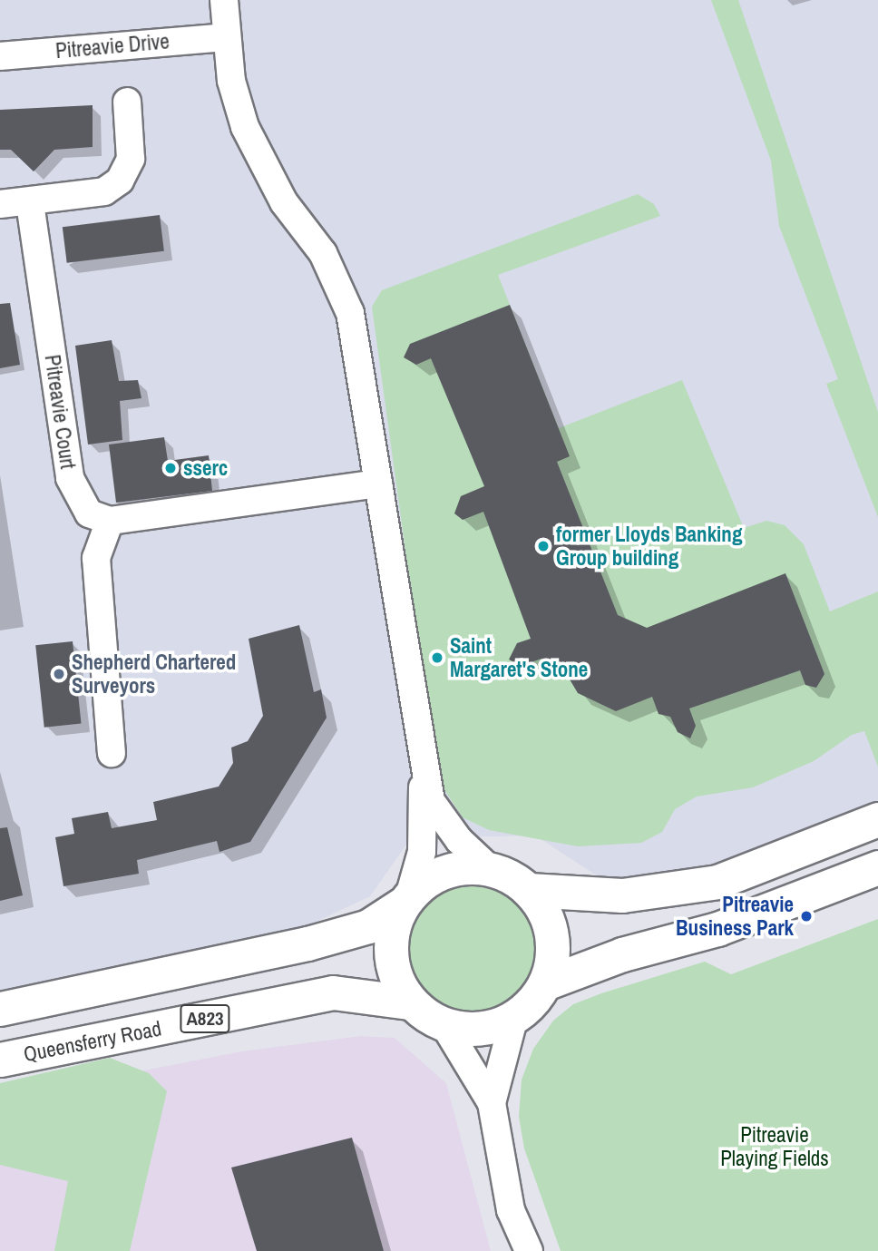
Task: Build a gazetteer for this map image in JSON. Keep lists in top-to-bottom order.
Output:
{
  "streets": {
    "main road": ["A823", "Queensferry Road"],
    "street": ["Pitreavie Drive", "Pitreavie Court"]
  },
  "crossings": [
    ["A823", "Queensferry Road"]
  ],
  "parks": ["Pitreavie Playing Fields"],
  "places": [
    "sserc",
    "former Lloyds Banking Group building",
    "Saint Margaret's Stone",
    "Shepherd Chartered Surveyors",
    "Pitreavie Business Park"
  ]
}
